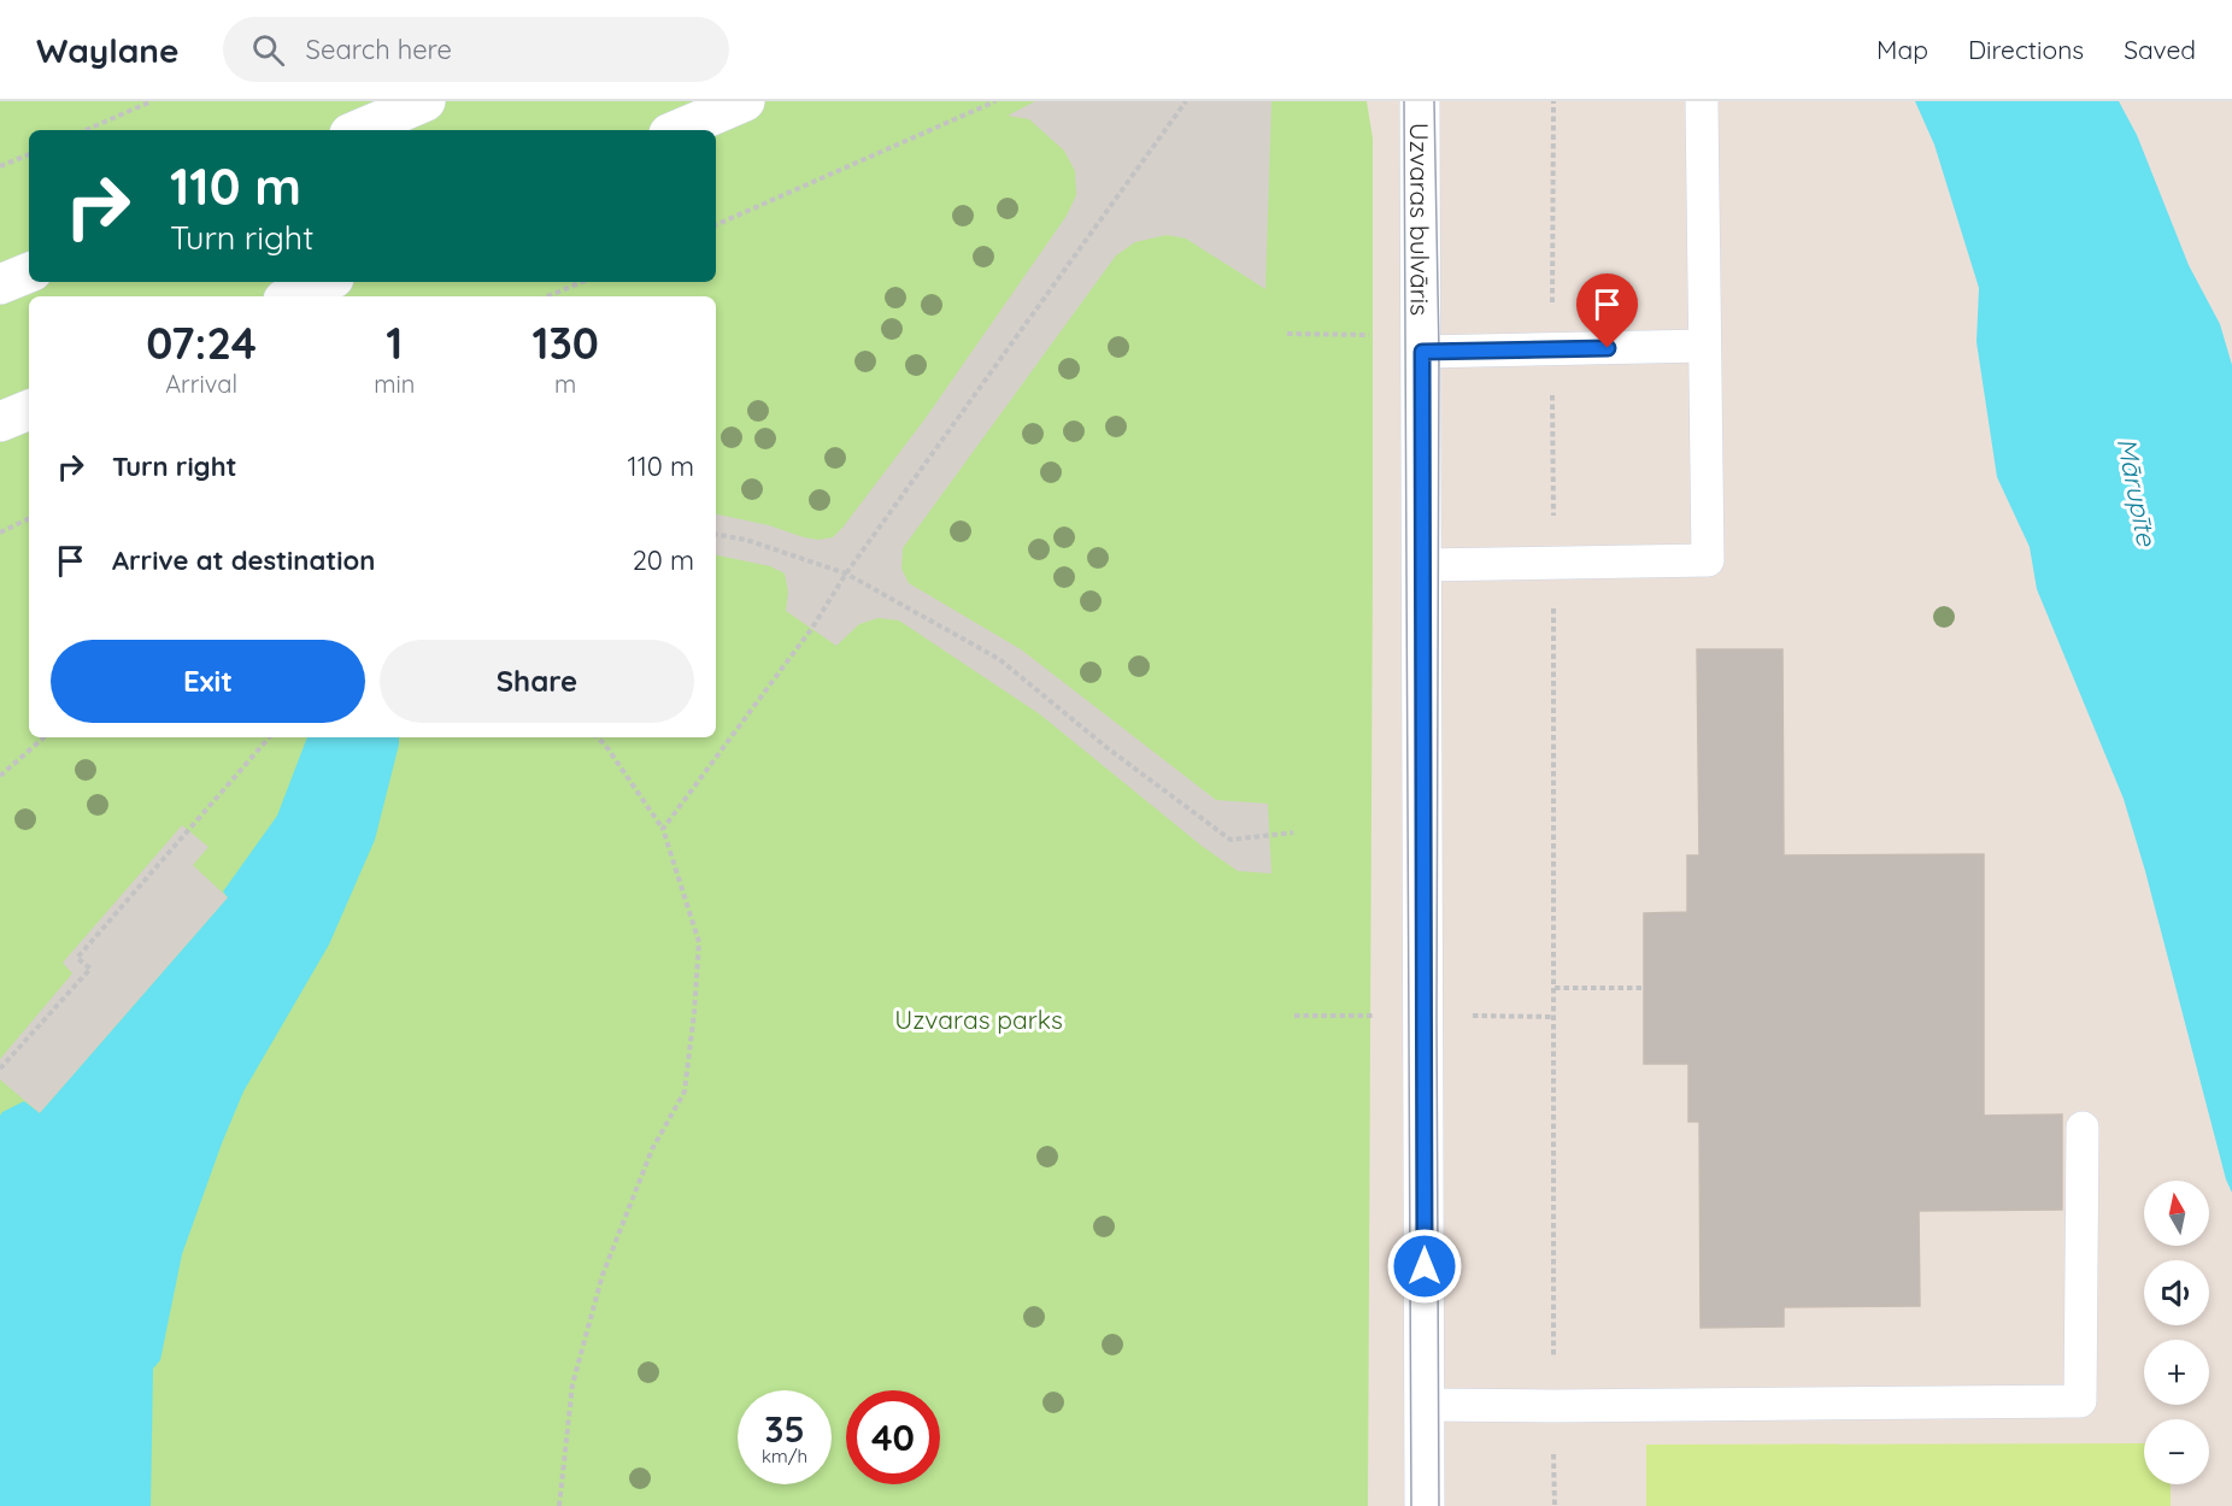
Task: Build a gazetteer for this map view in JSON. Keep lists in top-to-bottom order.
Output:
{
  "streets": {
    "street": ["Uzvaras bulvāris"]
  },
  "water": ["Mārupīte"],
  "parks": ["Uzvaras parks"],
  "north": "top",
  "page": {
    "header": "Waylane",
    "search": "Search here",
    "nav": ["Map", "Directions", "Saved"],
    "turn": ["110 m", "Turn right"],
    "eta": [
      "07:24",
      "Arrival",
      "1",
      "min",
      "130",
      "m"
    ],
    "list": [
      {
        "name": "Turn right",
        "value": "110 m"
      },
      {
        "name": "Arrive at destination",
        "value": "20 m"
      }
    ],
    "buttons": ["Exit", "Share"],
    "map_buttons": ["+", "−"],
    "speed": "35 km/h",
    "limit": "40"
  }
}
